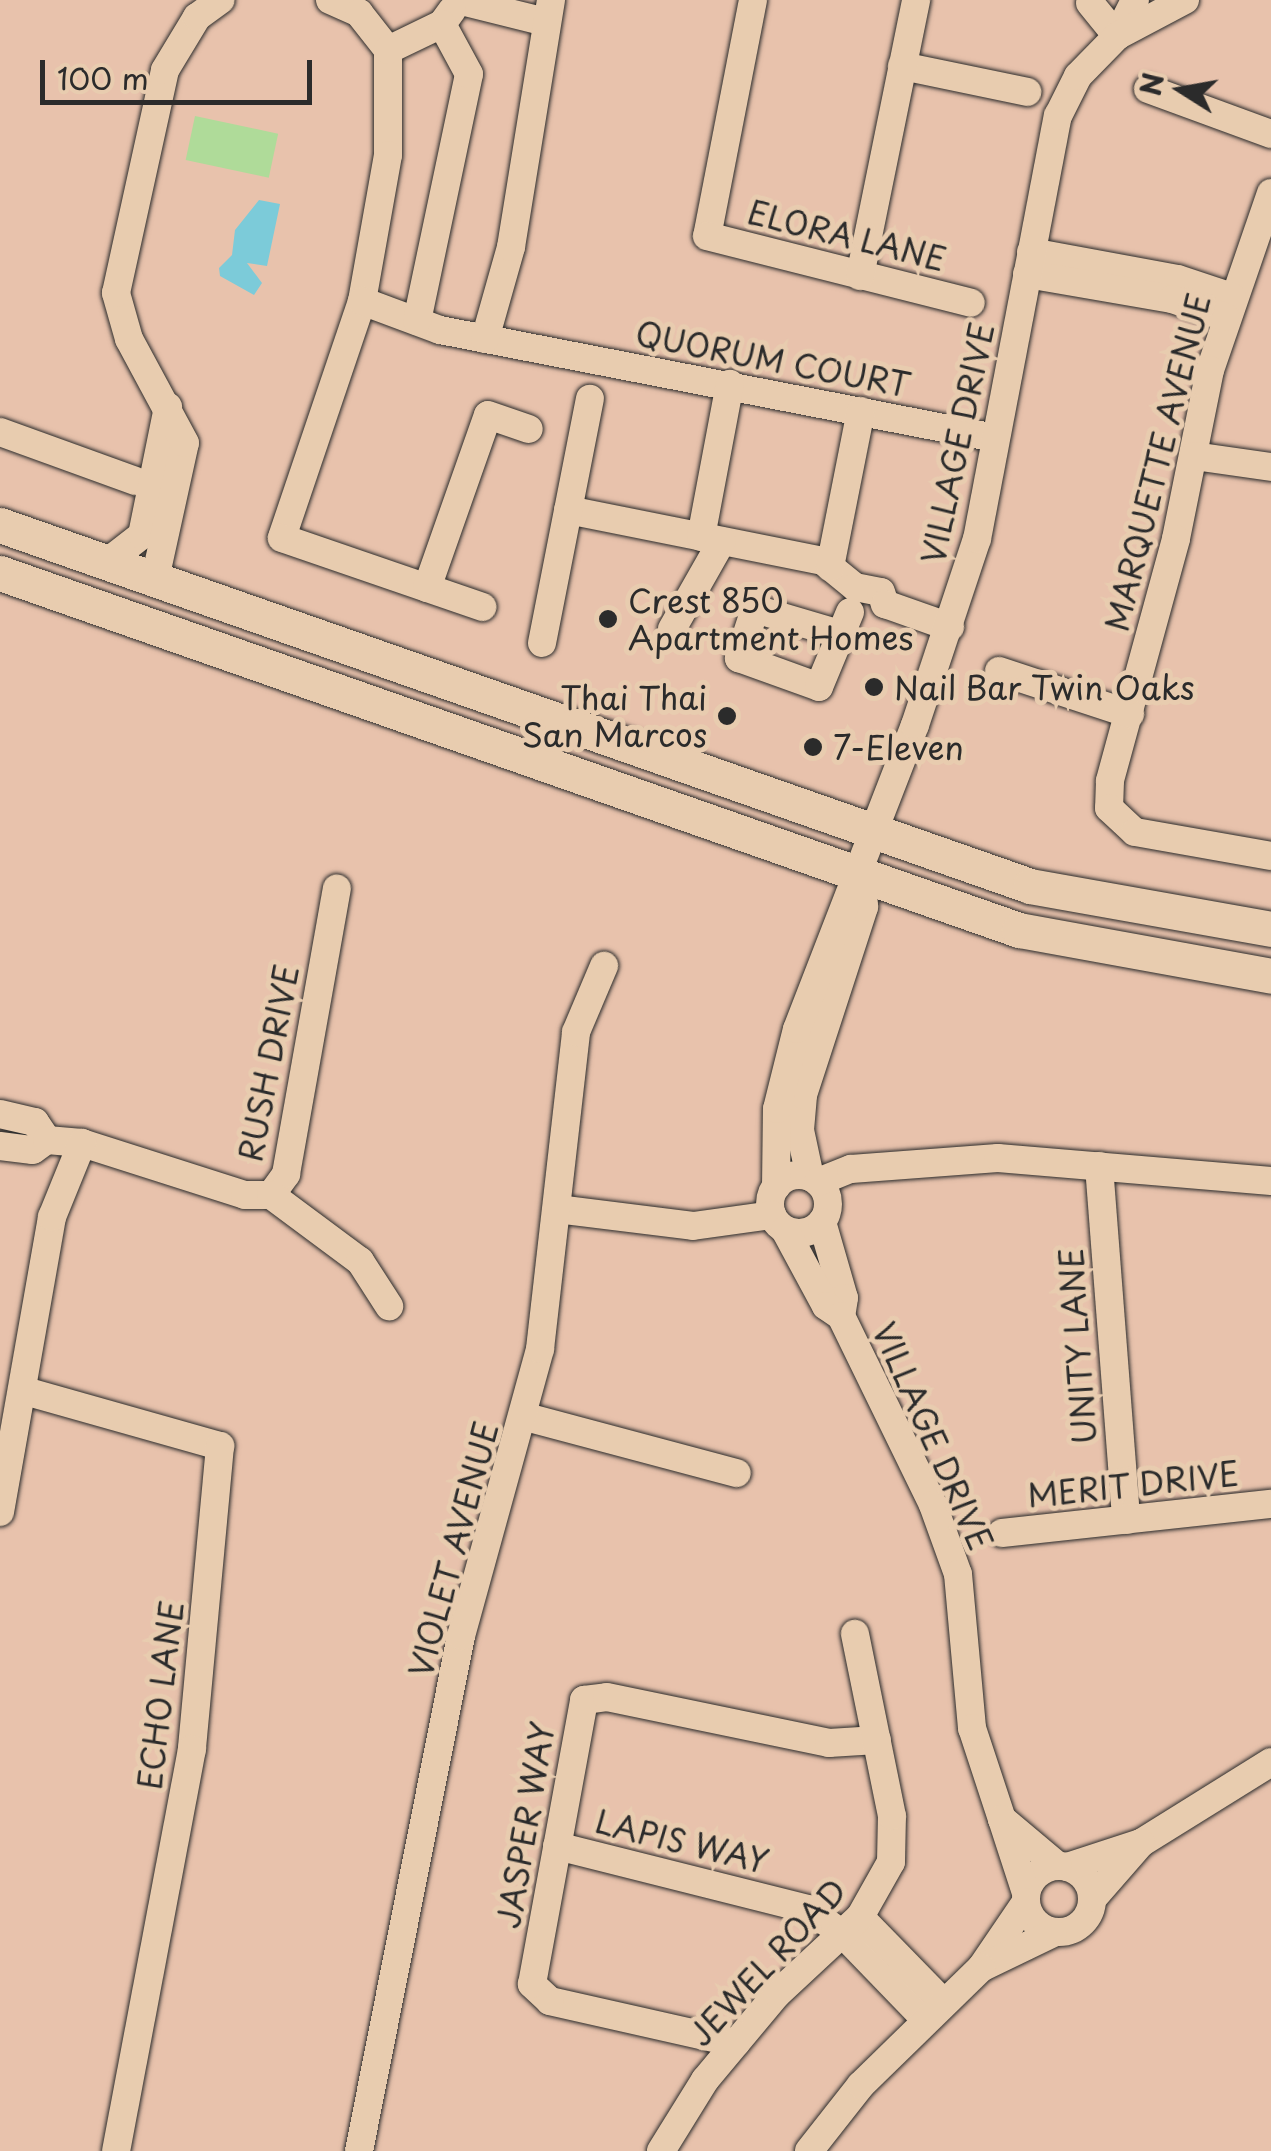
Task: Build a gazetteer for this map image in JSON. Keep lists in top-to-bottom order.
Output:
{
  "streets": {
    "street": [
      "ELORA LANE",
      "QUORUM COURT",
      "VILLAGE DRIVE",
      "MARQUETTE AVENUE",
      "RUSH DRIVE",
      "UNITY LANE",
      "MERIT DRIVE",
      "VIOLET AVENUE",
      "ECHO LANE",
      "JASPER WAY",
      "LAPIS WAY",
      "JEWEL ROAD"
    ]
  },
  "crossings": [
    ["QUORUM COURT", "VILLAGE DRIVE"],
    ["UNITY LANE", "MERIT DRIVE"],
    ["JASPER WAY", "LAPIS WAY"],
    ["JASPER WAY", "JEWEL ROAD"],
    ["LAPIS WAY", "JEWEL ROAD"]
  ],
  "places": [
    "Crest 850 Apartment Homes",
    "Nail Bar Twin Oaks",
    "Thai Thai San Marcos",
    "7-Eleven"
  ],
  "scale_bar": "100 m",
  "north": "left"
}
